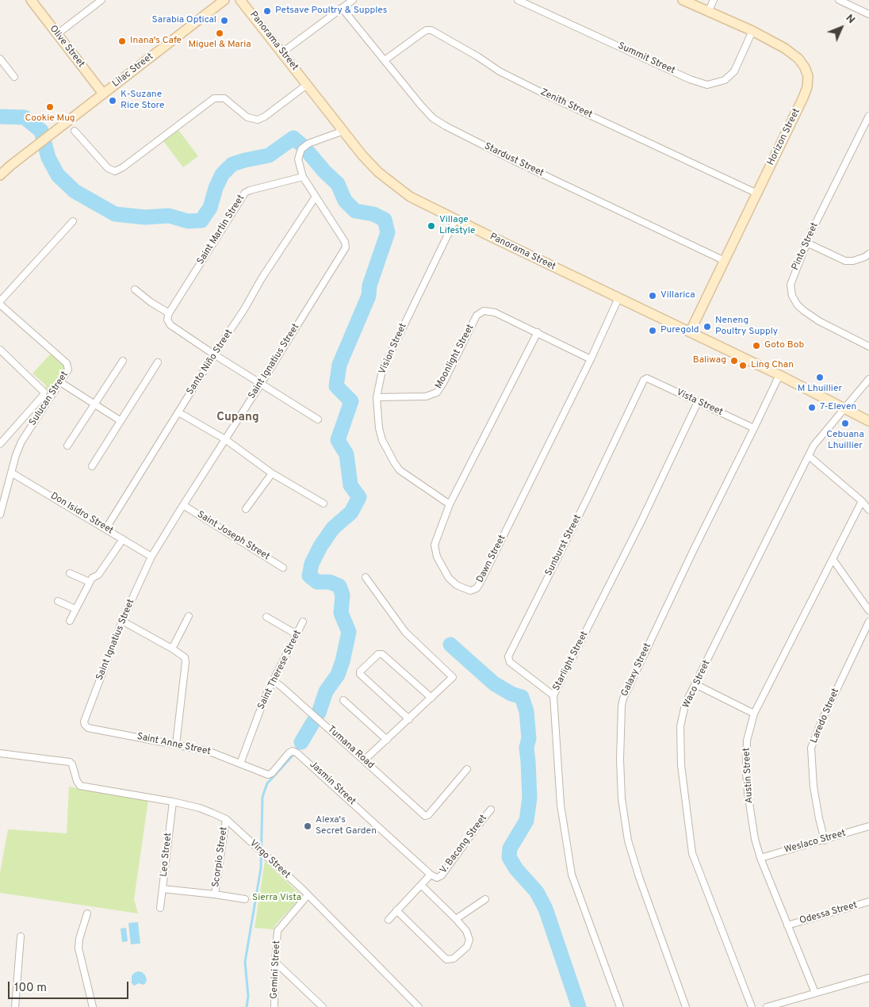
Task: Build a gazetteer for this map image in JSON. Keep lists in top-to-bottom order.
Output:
{
  "streets": {
    "street": [
      "Panorama Street",
      "Olive Street",
      "Summit Street",
      "Lilac Street",
      "Zenith Street",
      "Horizon Street",
      "Stardust Street",
      "Saint Martin Street",
      "Pinto Street",
      "Vision Street",
      "Moonlight Street",
      "Saint Ignatius Street",
      "Santo Niño Street",
      "Sulucan Street",
      "Vista Street",
      "Don Isidro Street",
      "Saint Joseph Street",
      "Sunburst Street",
      "Dawn Street",
      "Starlight Street",
      "Saint Therese Street",
      "Galaxy Street",
      "Waco Street",
      "Laredo Street",
      "Saint Anne Street",
      "Tumana Road",
      "Austin Street",
      "Jasmin Street",
      "Weslaco Street",
      "V. Bacong Street",
      "Leo Street",
      "Scorpio Street",
      "Virgo Street",
      "Odessa Street",
      "Gemini Street"
    ]
  },
  "crossings": [
    ["Panorama Street", "Horizon Street"],
    ["Panorama Street", "Vision Street"],
    ["Panorama Street", "Saint Ignatius Street"],
    ["Panorama Street", "Dawn Street"],
    ["Panorama Street", "Galaxy Street"],
    ["Panorama Street", "Waco Street"],
    ["Olive Street", "Lilac Street"],
    ["Summit Street", "Horizon Street"],
    ["Zenith Street", "Horizon Street"],
    ["Zenith Street", "Stardust Street"],
    ["Horizon Street", "Stardust Street"],
    ["Saint Martin Street", "Saint Ignatius Street"],
    ["Vision Street", "Moonlight Street"],
    ["Vision Street", "Dawn Street"],
    ["Moonlight Street", "Dawn Street"],
    ["Saint Ignatius Street", "Santo Niño Street"],
    ["Saint Ignatius Street", "Don Isidro Street"],
    ["Saint Ignatius Street", "Saint Joseph Street"],
    ["Saint Ignatius Street", "Saint Anne Street"],
    ["Santo Niño Street", "Don Isidro Street"],
    ["Sulucan Street", "Don Isidro Street"],
    ["Vista Street", "Sunburst Street"],
    ["Vista Street", "Starlight Street"],
    ["Vista Street", "Galaxy Street"],
    ["Sunburst Street", "Starlight Street"],
    ["Saint Therese Street", "Saint Anne Street"],
    ["Saint Therese Street", "Tumana Road"],
    ["Laredo Street", "Weslaco Street"],
    ["Saint Anne Street", "Jasmin Street"],
    ["Austin Street", "Weslaco Street"],
    ["Austin Street", "Odessa Street"],
    ["Jasmin Street", "V. Bacong Street"],
    ["Leo Street", "Virgo Street"],
    ["Scorpio Street", "Virgo Street"],
    ["Virgo Street", "Gemini Street"]
  ],
  "districts": ["Cupang"],
  "parks": ["Sierra Vista"],
  "places": [
    "Petsave Poultry & Supples",
    "Sarabia Optical",
    "Miguel & Maria",
    "Inana's Cafe",
    "K-Suzane Rice Store",
    "Cookie Mug",
    "Village Lifestyle",
    "Villarica",
    "Neneng Poultry Supply",
    "Puregold",
    "Goto Bob",
    "Baliwag",
    "Ling Chan",
    "M Lhuillier",
    "7-Eleven",
    "Cebuana Lhuillier",
    "Alexa's Secret Garden"
  ],
  "scale_bar": "100 m",
  "north": "top right"
}
